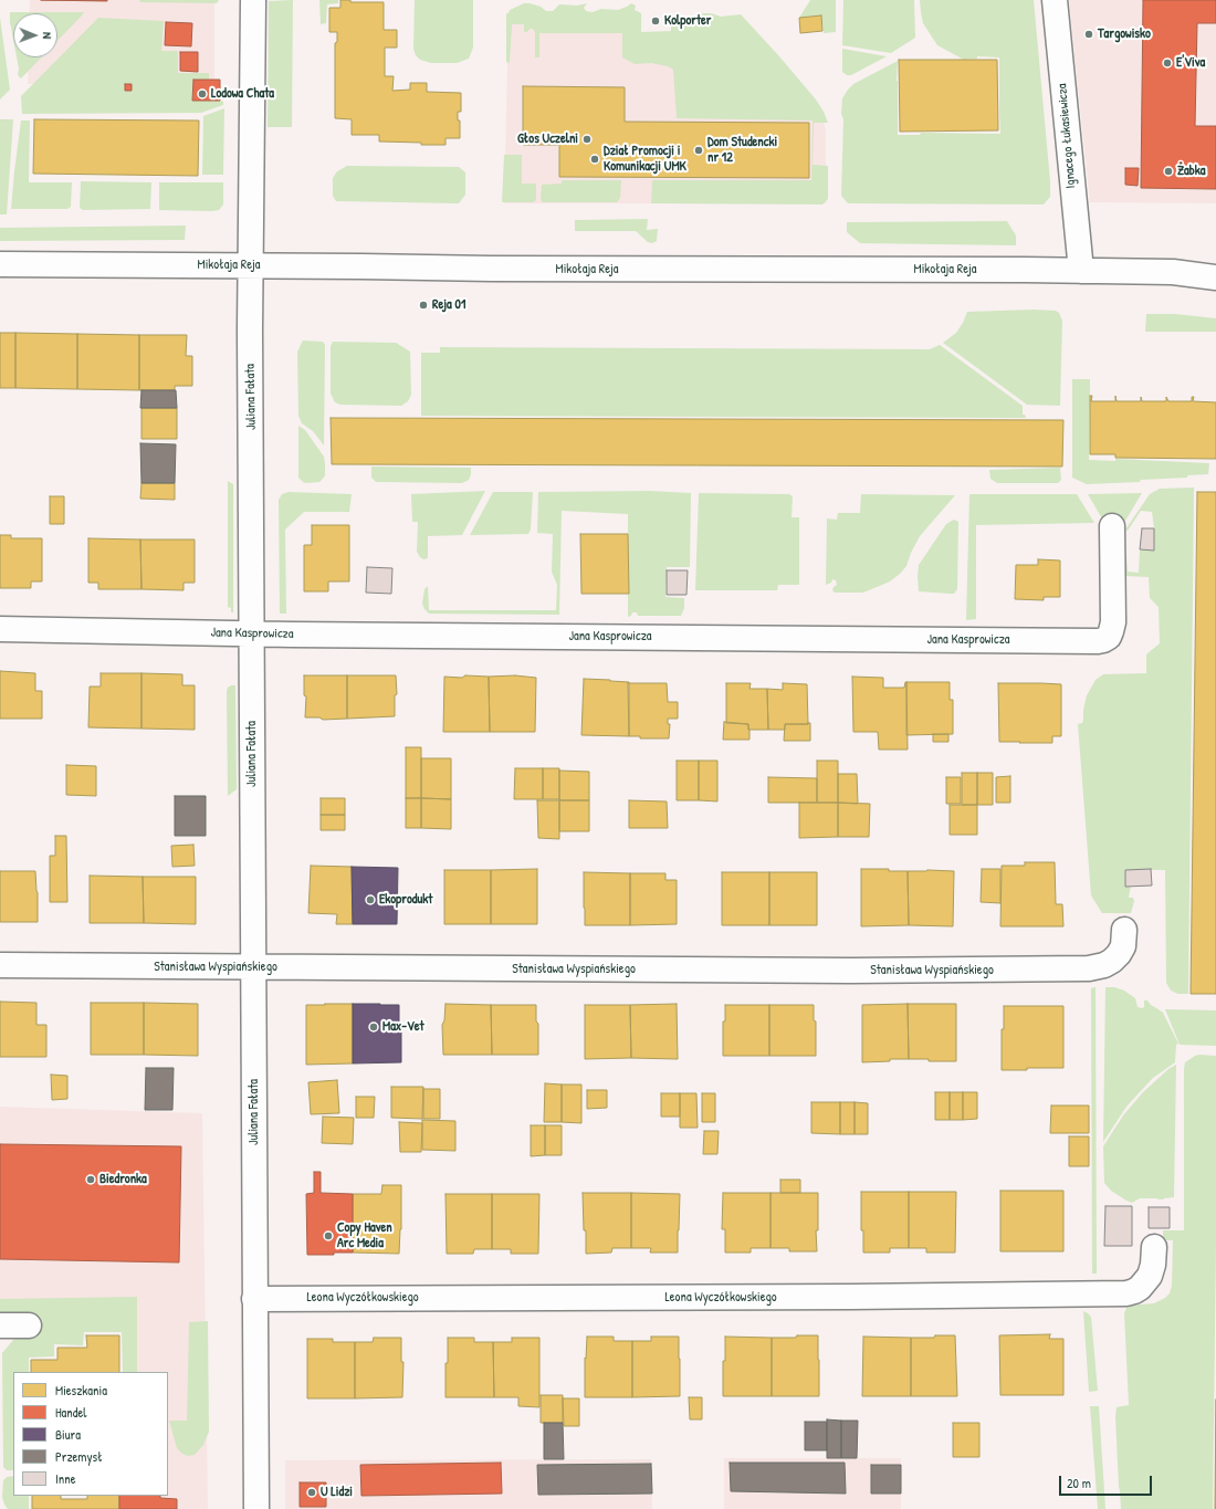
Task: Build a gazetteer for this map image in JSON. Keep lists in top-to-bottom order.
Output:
{
  "streets": {
    "street": [
      "Ignacego Łukasiewicza",
      "Mikołaja Reja",
      "Juliana Fałata",
      "Jana Kasprowicza",
      "Stanisława Wyspiańskiego",
      "Leona Wyczółkowskiego"
    ]
  },
  "crossings": [
    ["Ignacego Łukasiewicza", "Mikołaja Reja"],
    ["Mikołaja Reja", "Juliana Fałata"],
    ["Juliana Fałata", "Jana Kasprowicza"],
    ["Juliana Fałata", "Stanisława Wyspiańskiego"],
    ["Juliana Fałata", "Leona Wyczółkowskiego"]
  ],
  "places": [
    "Kolporter",
    "Targowisko",
    "E'Viva",
    "Lodowa Chata",
    "Głos Uczelni",
    "Dom Studencki nr 12",
    "Dział Promocji i Komunikacji UMK",
    "Żabka",
    "Reja 01",
    "Ekoprodukt",
    "Max-Vet",
    "Biedronka",
    "Copy Haven Arc Media",
    "U Lidzi"
  ],
  "legend": [
    "Mieszkania",
    "Handel",
    "Biura",
    "Przemysł",
    "Inne"
  ],
  "scale_bar": "20 m",
  "north": "right"
}
